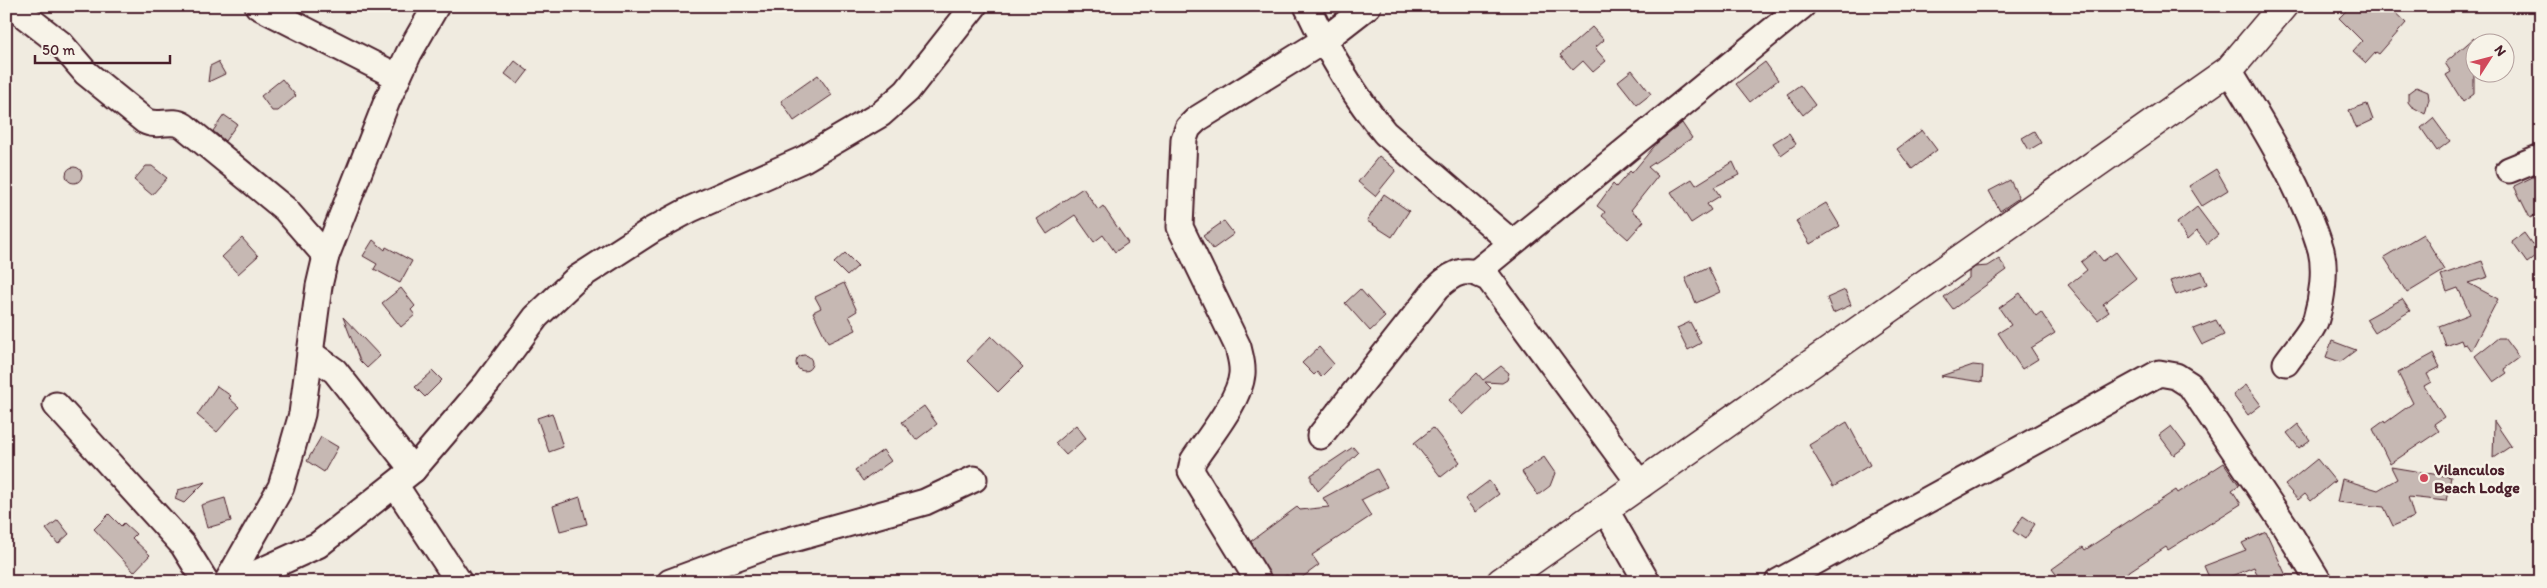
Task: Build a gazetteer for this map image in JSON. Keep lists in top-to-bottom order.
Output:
{
  "places": ["Vilanculos Beach Lodge"],
  "scale_bar": "50 m",
  "north": "top right"
}
